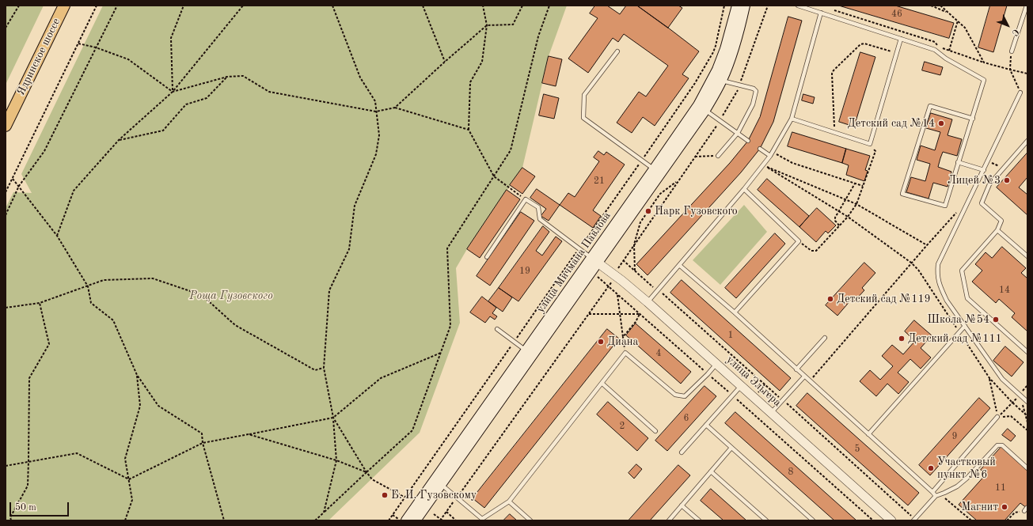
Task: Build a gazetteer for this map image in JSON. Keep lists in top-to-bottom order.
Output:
{
  "streets": {
    "main road": ["Ядринское шоссе", "улица Мичмана Павлова"],
    "street": ["улица Эльгера"]
  },
  "crossings": [
    ["улица Мичмана Павлова", "улица Эльгера"]
  ],
  "parks": ["Роща Гузовского"],
  "places": [
    "Детский сад №14",
    "Лицей №3",
    "Парк Гузовского",
    "Детский сад №119",
    "Школа №54",
    "Детский сад №111",
    "Диана",
    "Участковый пункт №6",
    "Б. И. Гузовскому",
    "Магнит"
  ],
  "house_numbers": [
    "46",
    "21",
    "19",
    "14",
    "1",
    "4",
    "6",
    "2",
    "9",
    "5",
    "8",
    "11"
  ],
  "scale_bar": "50 m",
  "north": "bottom right"
}
